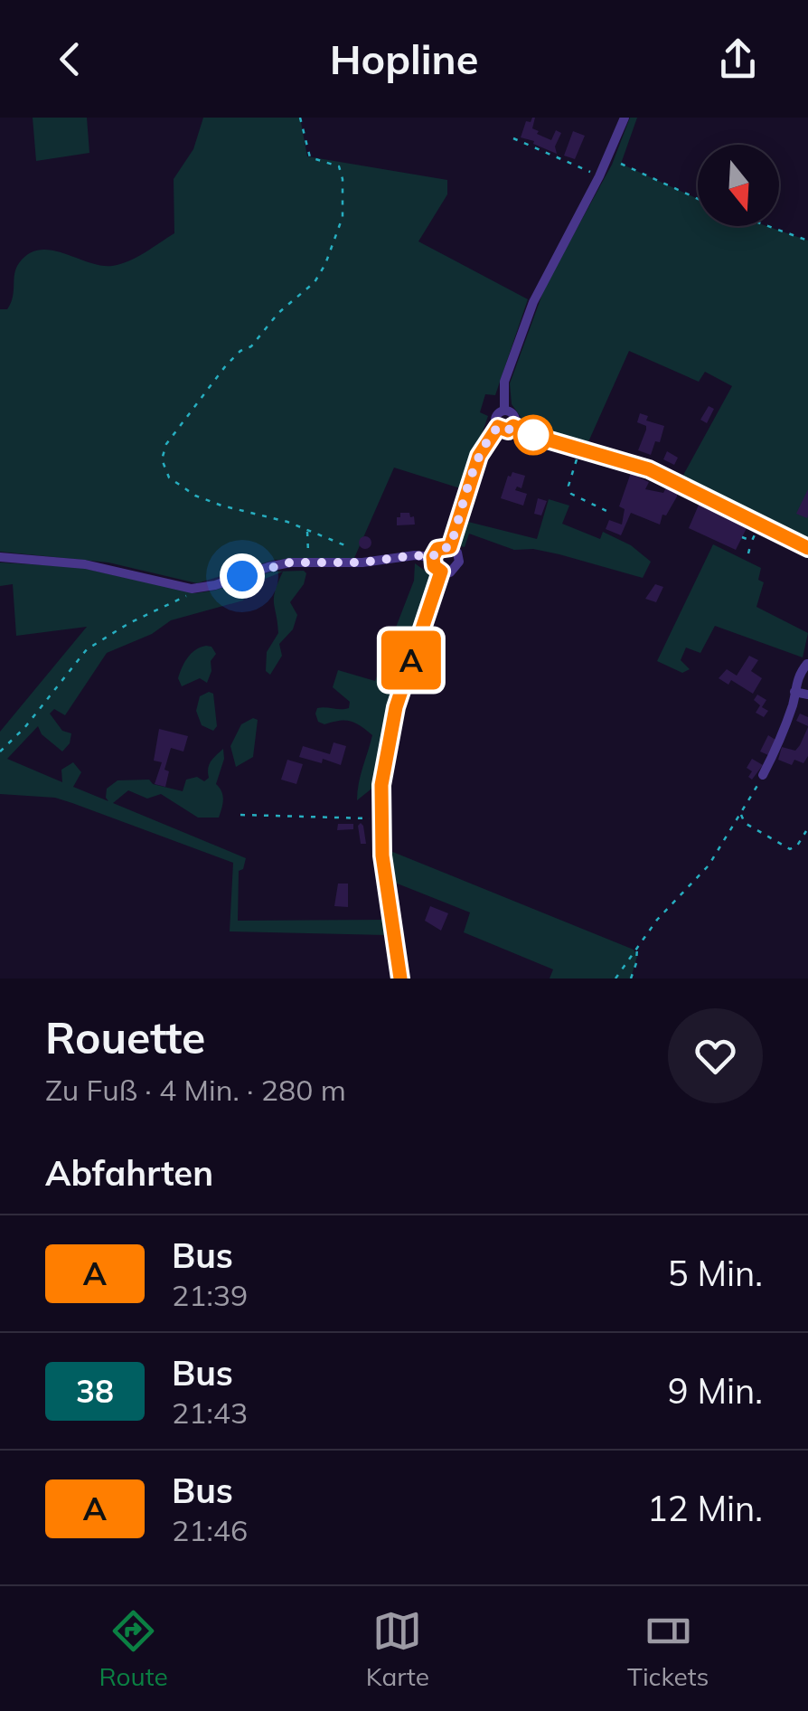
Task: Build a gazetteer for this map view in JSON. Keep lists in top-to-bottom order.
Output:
{
  "lines": ["bus line A"],
  "north": "bottom",
  "page": {
    "header": "Hopline",
    "on_map": "A",
    "heading": [
      ["Rouette", "Zu Fuß · 4 Min. · 280 m"],
      "Abfahrten"
    ],
    "list": [
      {
        "mark": "A",
        "name": "Bus",
        "note": "21:39",
        "value": "5 Min."
      },
      {
        "mark": "38",
        "name": "Bus",
        "note": "21:43",
        "value": "9 Min."
      },
      {
        "mark": "A",
        "name": "Bus",
        "note": "21:46",
        "value": "12 Min."
      }
    ],
    "tabs": ["Route", "Karte", "Tickets"]
  }
}
